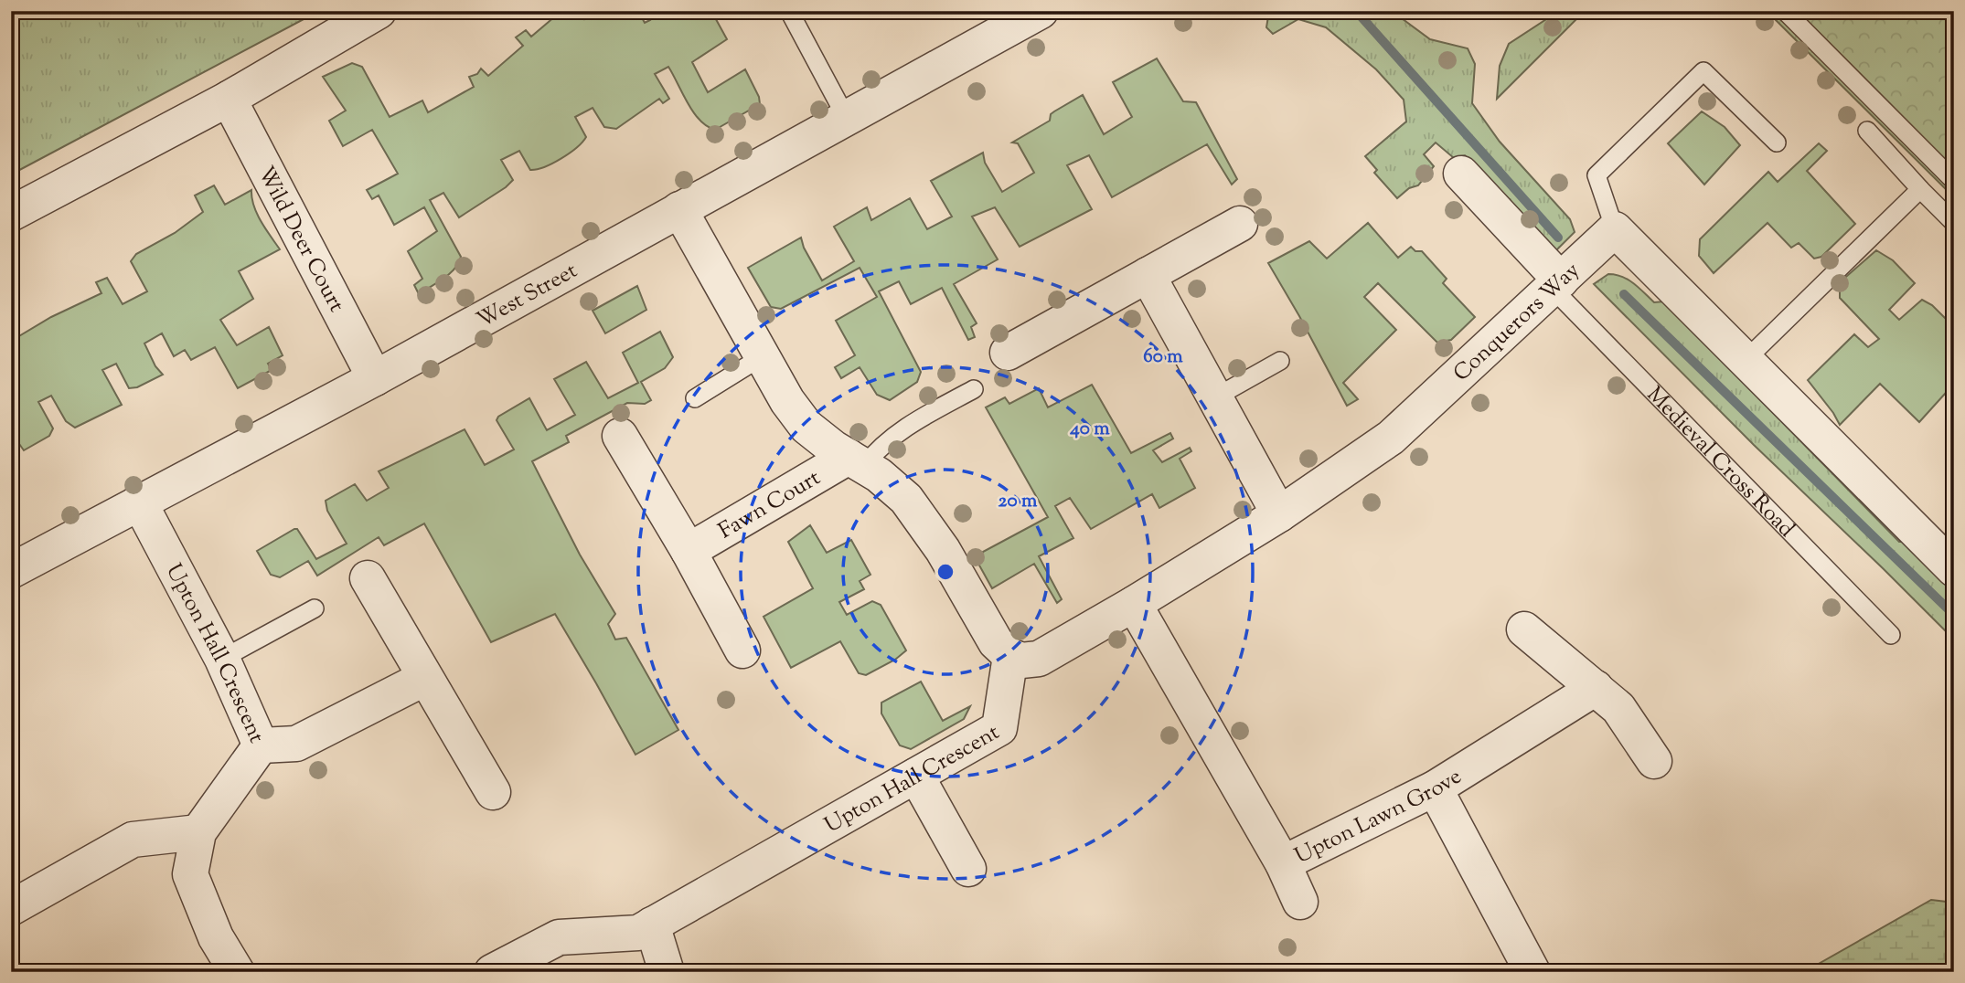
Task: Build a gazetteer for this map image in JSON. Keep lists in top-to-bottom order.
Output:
{
  "streets": {
    "street": [
      "Wild Deer Court",
      "West Street",
      "Conquerors Way",
      "Medieval Cross Road",
      "Fawn Court",
      "Upton Hall Crescent",
      "Upton Lawn Grove"
    ]
  },
  "crossings": [
    ["Wild Deer Court", "West Street"],
    ["West Street", "Upton Hall Crescent"],
    ["Conquerors Way", "Medieval Cross Road"],
    ["Conquerors Way", "Upton Hall Crescent"],
    ["Conquerors Way", "Upton Lawn Grove"]
  ],
  "rings": ["60 m", "40 m", "20 m"]
}
